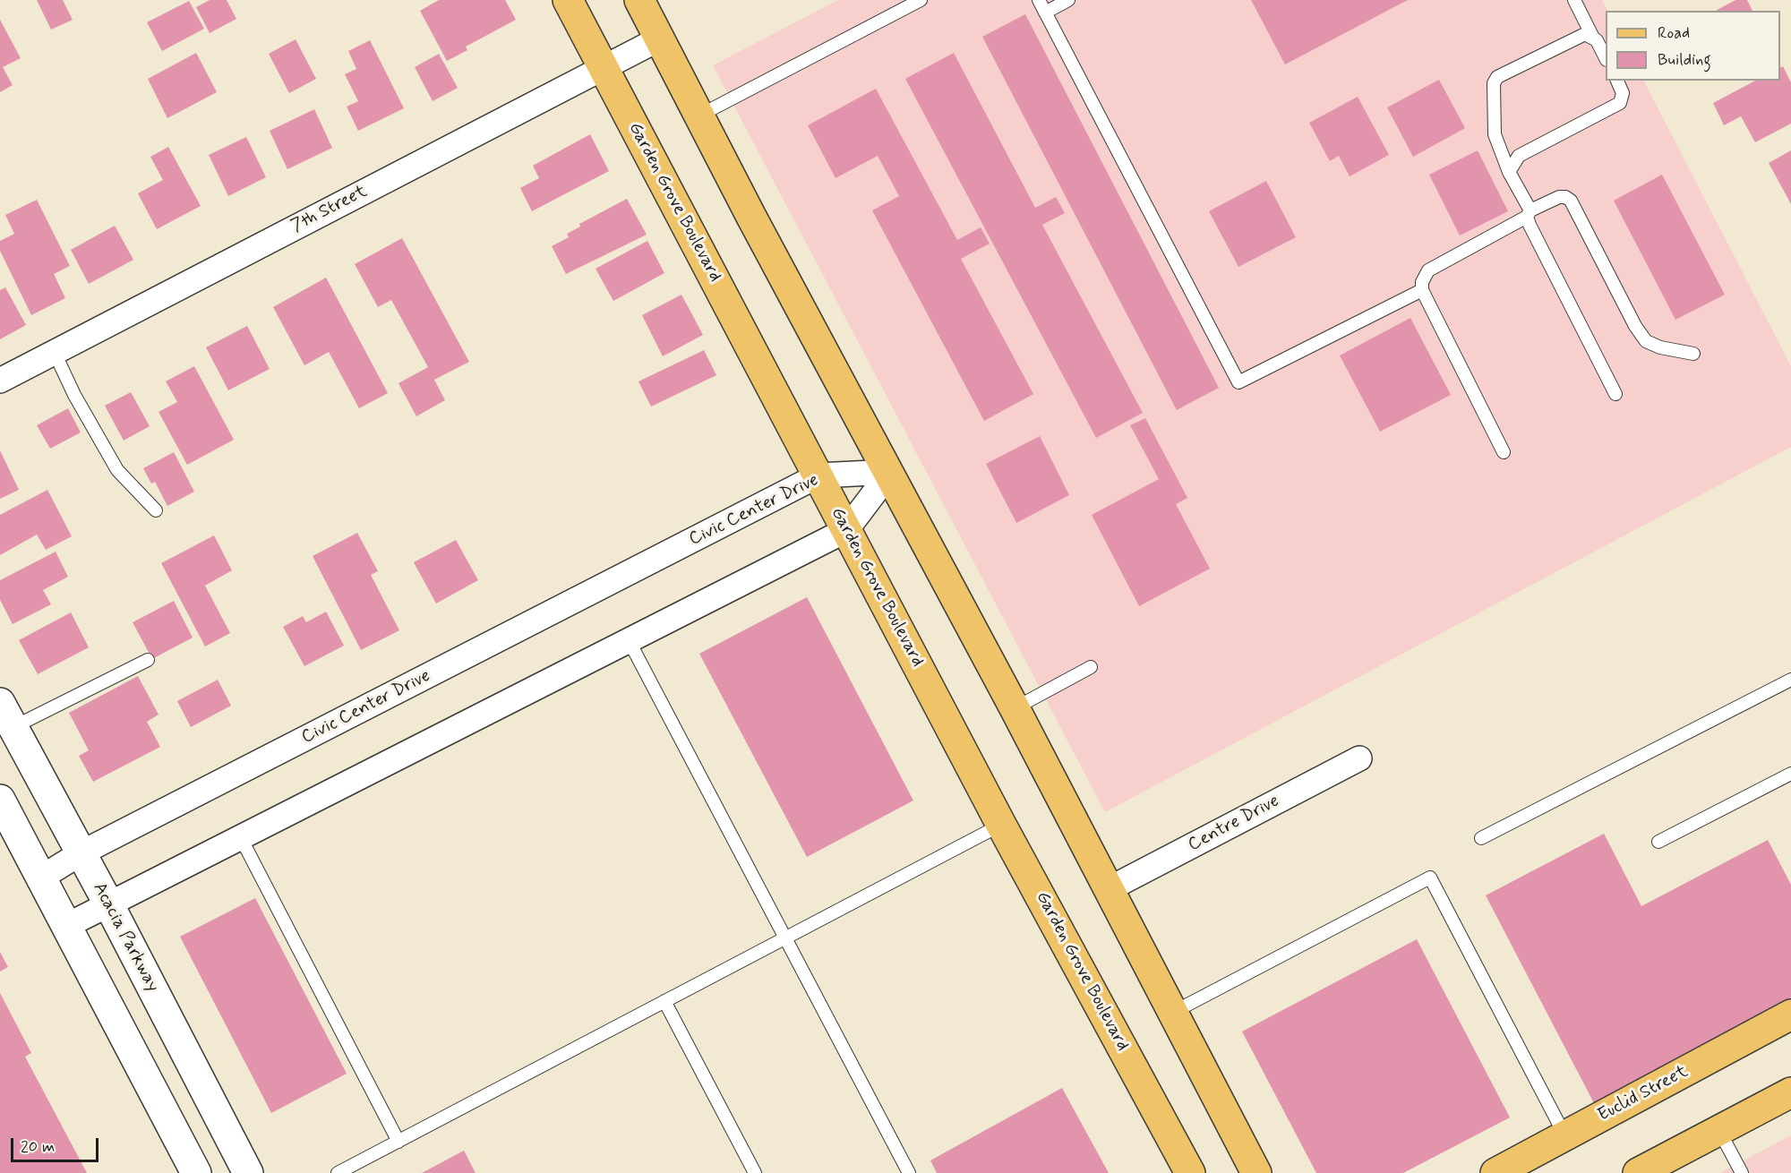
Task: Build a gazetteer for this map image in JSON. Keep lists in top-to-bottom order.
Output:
{
  "streets": {
    "main road": ["Garden Grove Boulevard", "Euclid Street"],
    "street": [
      "7th Street",
      "Civic Center Drive",
      "Centre Drive",
      "Acacia Parkway"
    ]
  },
  "crossings": [
    ["Garden Grove Boulevard", "7th Street"],
    ["Garden Grove Boulevard", "Civic Center Drive"],
    ["Civic Center Drive", "Acacia Parkway"]
  ],
  "legend": ["Road", "Building"],
  "scale_bar": "20 m"
}
